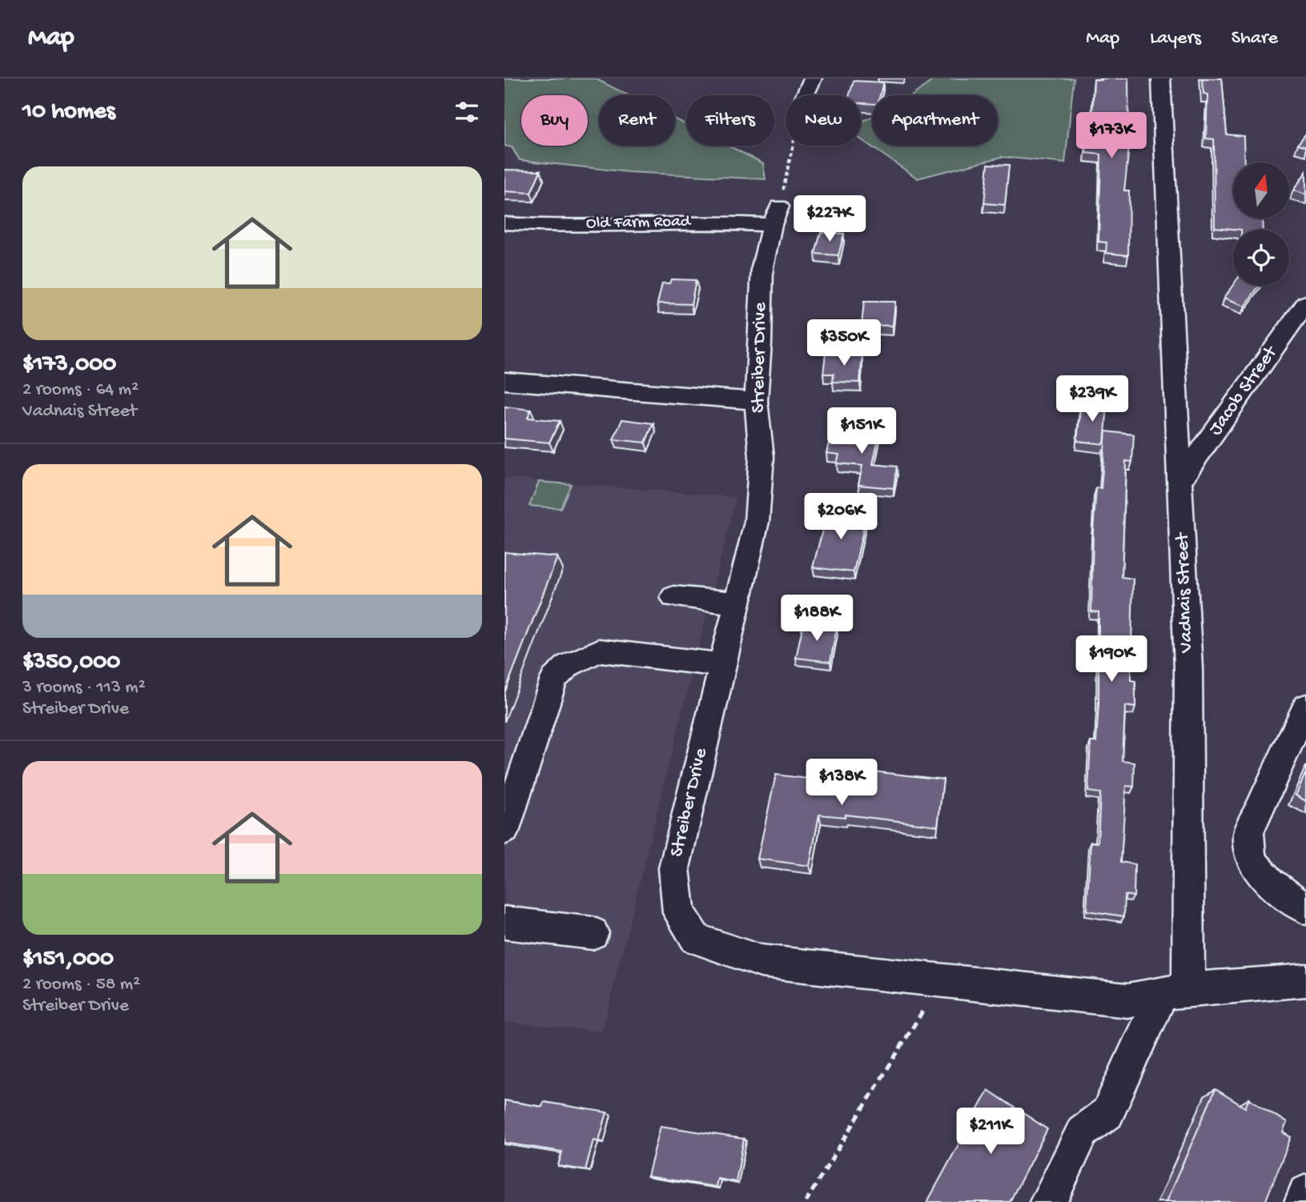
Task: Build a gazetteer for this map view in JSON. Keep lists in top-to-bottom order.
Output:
{
  "streets": {
    "street": [
      "Old Farm Road",
      "Streiber Drive",
      "Jacob Street",
      "Vadnais Street"
    ]
  },
  "crossings": [
    ["Old Farm Road", "Streiber Drive"],
    ["Streiber Drive", "Vadnais Street"],
    ["Jacob Street", "Vadnais Street"]
  ],
  "north": "top",
  "page": {
    "header": "Map",
    "nav": ["Map", "Layers", "Share"],
    "heading": "10 homes",
    "chip": [
      "Buy",
      "Rent",
      "Filters",
      "New",
      "Apartment"
    ],
    "price": [
      "$173K",
      "$227K",
      "$350K",
      "$239K",
      "$151K",
      "$206K",
      "$188K",
      "$190K",
      "$138K",
      "$211K"
    ],
    "list": [
      {
        "name": "$173,000",
        "note": "2 rooms · 64 m² · Vadnais Street"
      },
      {
        "name": "$350,000",
        "note": "3 rooms · 113 m² · Streiber Drive"
      },
      {
        "name": "$151,000",
        "note": "2 rooms · 58 m² · Streiber Drive"
      }
    ]
  }
}
